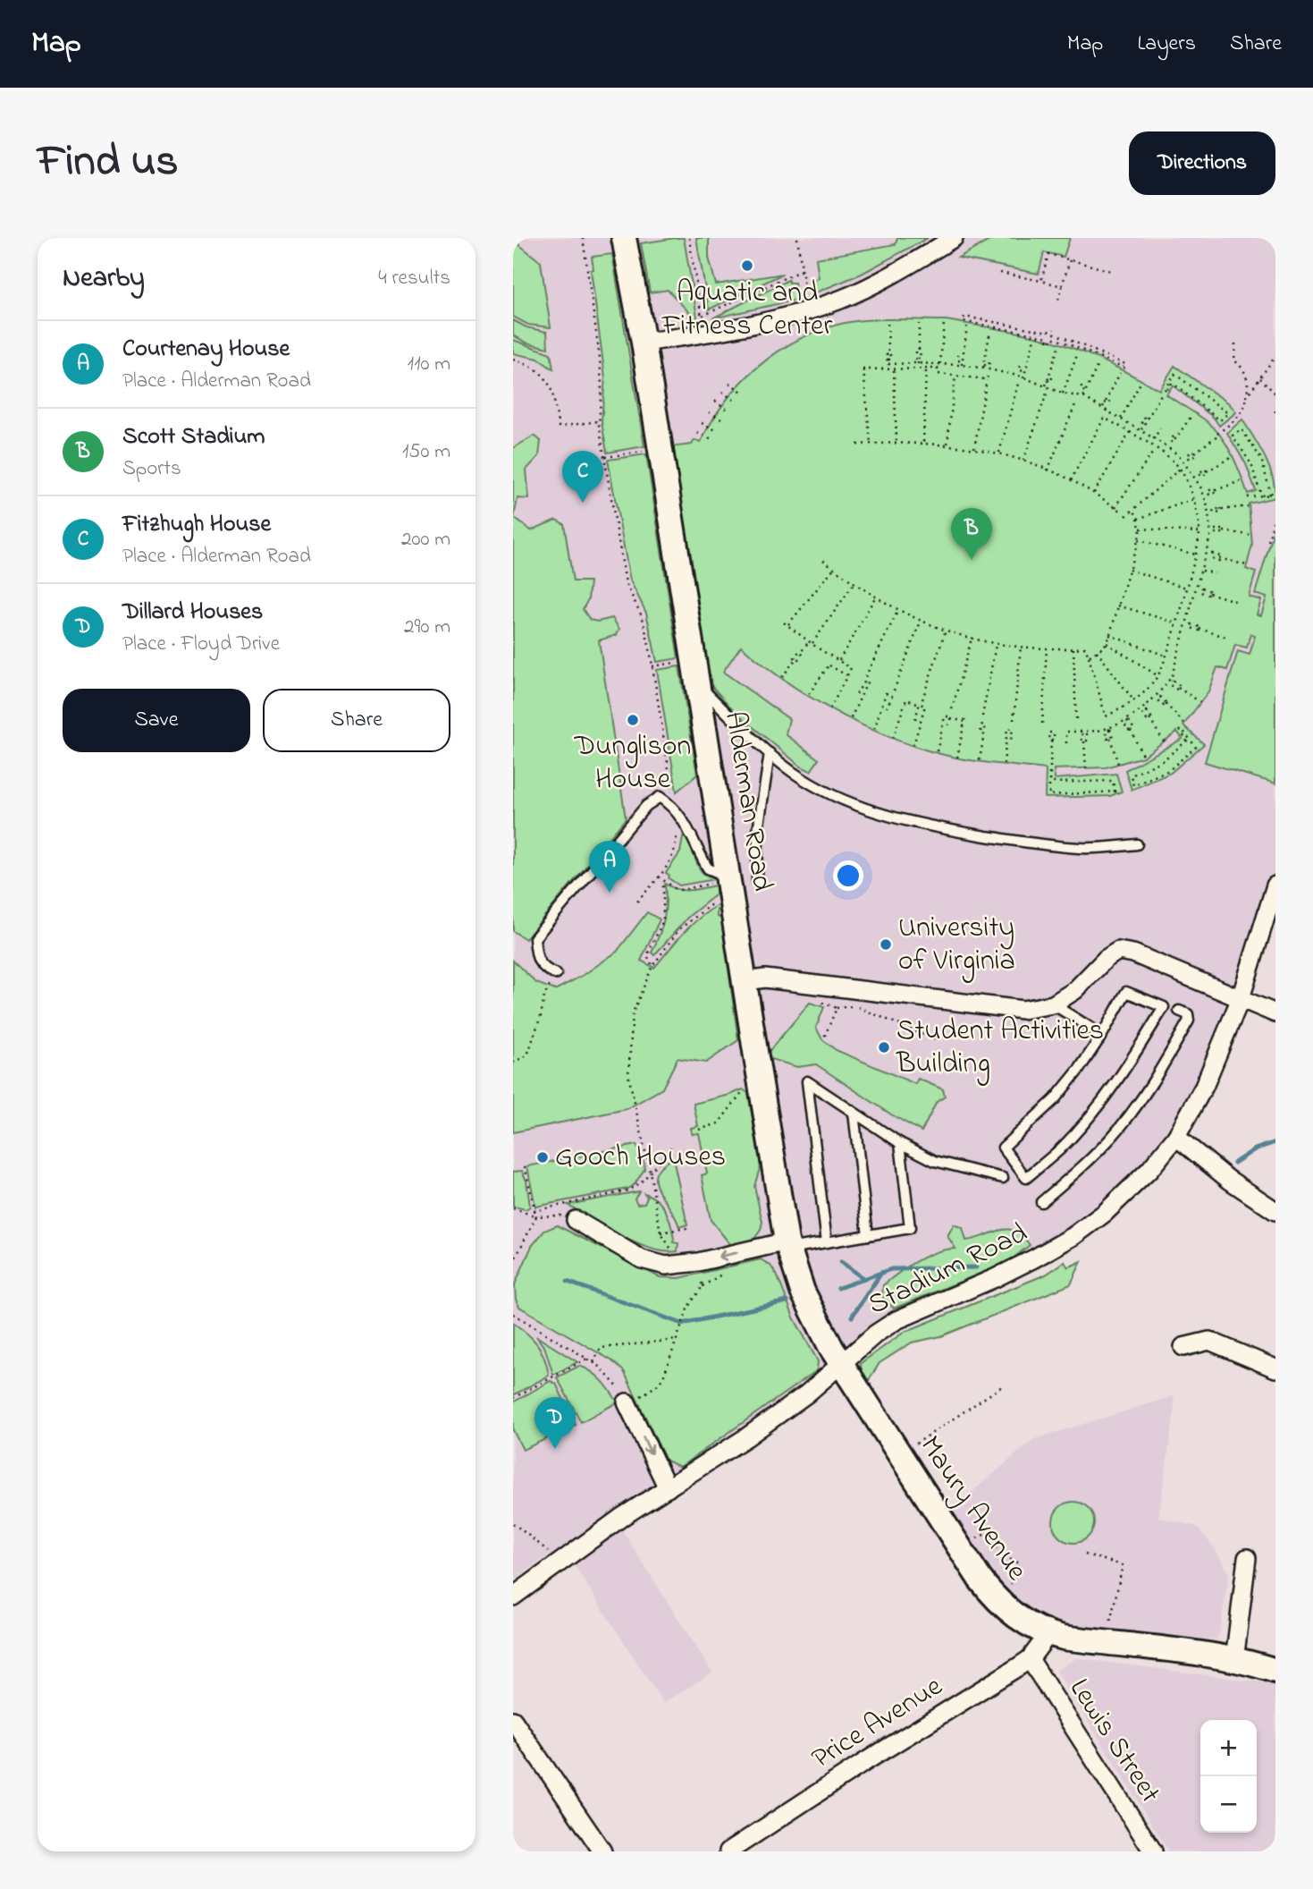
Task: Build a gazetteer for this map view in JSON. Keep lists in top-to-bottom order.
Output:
{
  "streets": {
    "main road": ["Alderman Road", "Maury Avenue"],
    "street": ["Stadium Road", "Price Avenue", "Lewis Street"]
  },
  "crossings": [
    ["Alderman Road", "Stadium Road"],
    ["Alderman Road", "Maury Avenue"],
    ["Stadium Road", "Maury Avenue"],
    ["Maury Avenue", "Price Avenue"],
    ["Price Avenue", "Lewis Street"]
  ],
  "places": [
    "Aquatic and Fitness Center",
    "Dunglison House",
    "University of Virginia",
    "Student Activities Building",
    "Gooch Houses"
  ],
  "page": {
    "header": "Map",
    "nav": ["Map", "Layers", "Share"],
    "title": "Find us",
    "buttons": [
      "Directions",
      ["Save", "Share"]
    ],
    "heading": ["Nearby", "4 results"],
    "list": [
      {
        "mark": "A",
        "name": "Courtenay House",
        "note": "Place · Alderman Road",
        "value": "110 m"
      },
      {
        "mark": "B",
        "name": "Scott Stadium",
        "note": "Sports",
        "value": "150 m"
      },
      {
        "mark": "C",
        "name": "Fitzhugh House",
        "note": "Place · Alderman Road",
        "value": "200 m"
      },
      {
        "mark": "D",
        "name": "Dillard Houses",
        "note": "Place · Floyd Drive",
        "value": "290 m"
      }
    ],
    "pins": [
      "C",
      "B",
      "A",
      "D"
    ],
    "map_buttons": ["+", "−"]
  }
}
